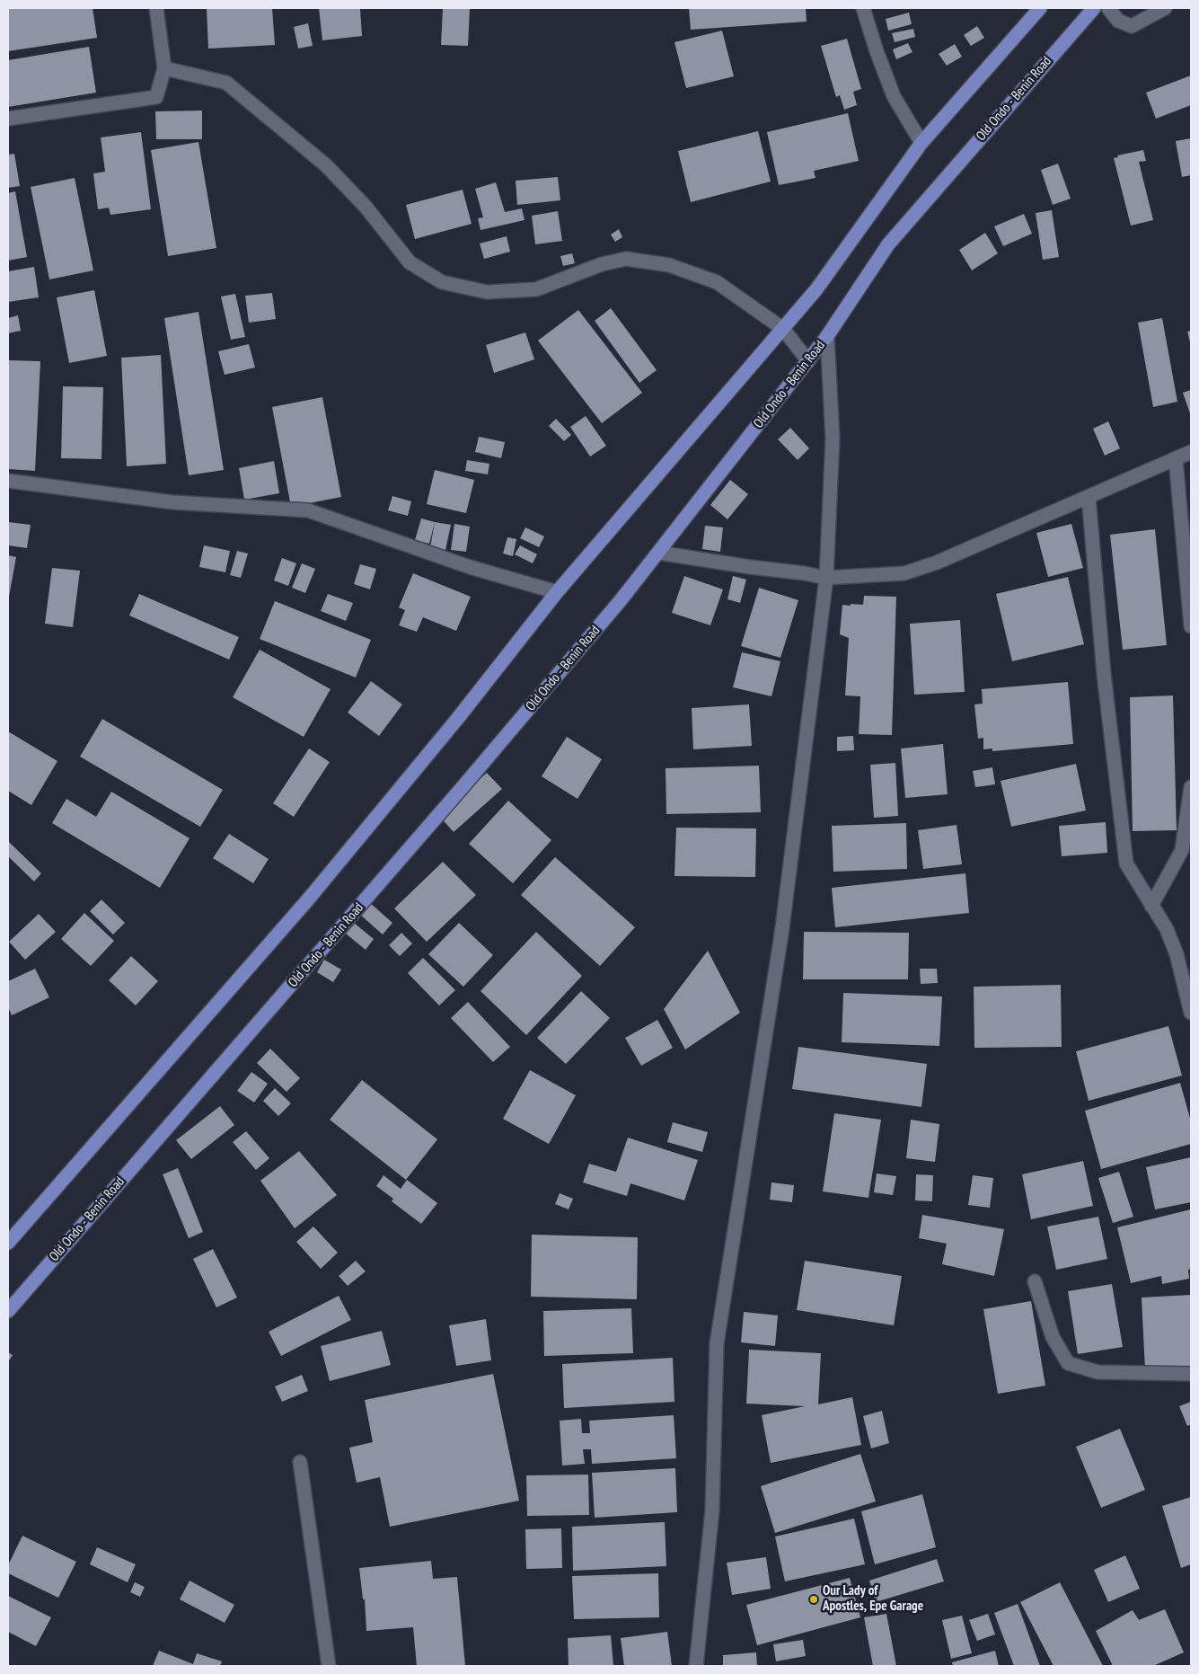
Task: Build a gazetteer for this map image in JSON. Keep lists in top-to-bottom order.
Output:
{
  "streets": {
    "main road": ["Old Ondo - Benin Road"]
  },
  "places": ["Our Lady of Apostles, Epe Garage"]
}
